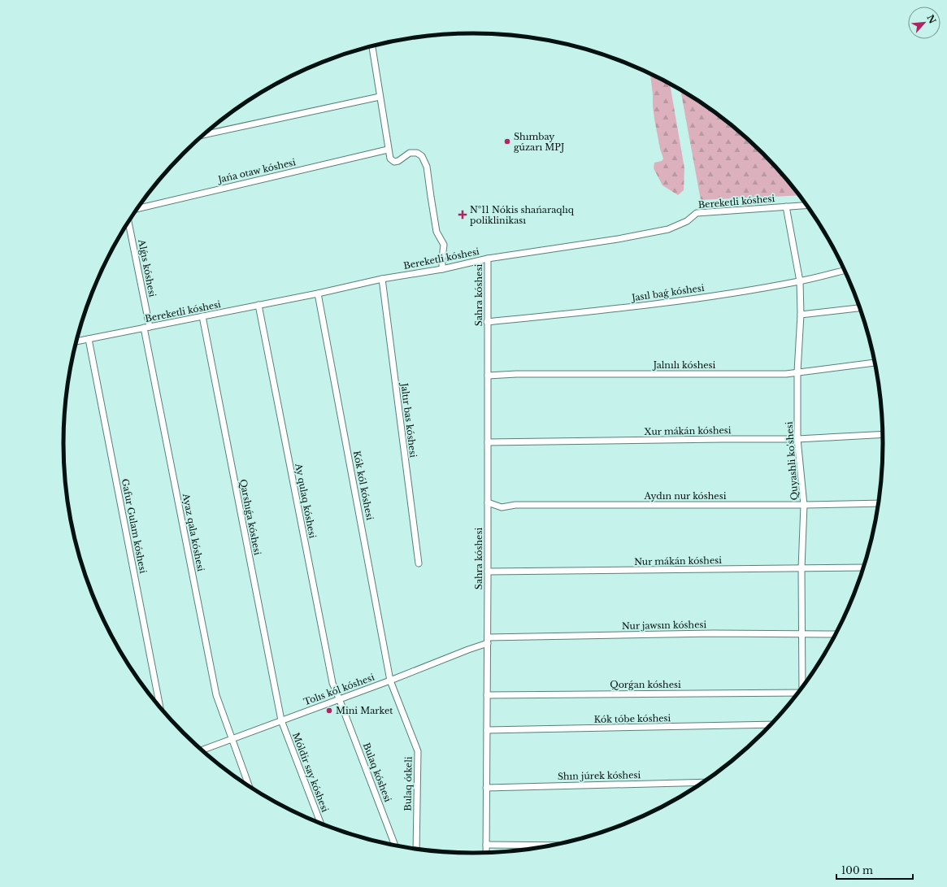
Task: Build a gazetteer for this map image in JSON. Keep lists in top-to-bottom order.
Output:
{
  "streets": {
    "street": [
      "Jańa otaw kóshesi",
      "Bereketli kóshesi",
      "Alǵıs kóshesi",
      "Jasıl baǵ kóshesi",
      "Sahra kóshesi",
      "Jalnılı kóshesi",
      "Jaltır bas kóshesi",
      "Xur mákán kóshesi",
      "Quyashli ko'shesi",
      "Kók kól kóshesi",
      "Aydın nur kóshesi",
      "Ay qulaq kóshesi",
      "Qarshıǵa kóshesi",
      "Gafur Gulam kóshesi",
      "Ayaz qala kóshesi",
      "Nur mákán kóshesi",
      "Nur jawsın kóshesi",
      "Qorǵan kóshesi",
      "Tolıs kól kóshesi",
      "Kók tóbe kóshesi",
      "Móldir say kóshesi",
      "Bulaq kóshesi",
      "Shın júrek kóshesi",
      "Bulaq ótkeli"
    ]
  },
  "crossings": [
    ["Bereketli kóshesi", "Alǵıs kóshesi"],
    ["Bereketli kóshesi", "Sahra kóshesi"],
    ["Bereketli kóshesi", "Jaltır bas kóshesi"],
    ["Bereketli kóshesi", "Quyashli ko'shesi"],
    ["Bereketli kóshesi", "Kók kól kóshesi"],
    ["Bereketli kóshesi", "Ay qulaq kóshesi"],
    ["Bereketli kóshesi", "Qarshıǵa kóshesi"],
    ["Bereketli kóshesi", "Gafur Gulam kóshesi"],
    ["Bereketli kóshesi", "Ayaz qala kóshesi"],
    ["Alǵıs kóshesi", "Ayaz qala kóshesi"],
    ["Jasıl baǵ kóshesi", "Sahra kóshesi"],
    ["Jasıl baǵ kóshesi", "Quyashli ko'shesi"],
    ["Sahra kóshesi", "Jalnılı kóshesi"],
    ["Sahra kóshesi", "Xur mákán kóshesi"],
    ["Sahra kóshesi", "Aydın nur kóshesi"],
    ["Sahra kóshesi", "Nur mákán kóshesi"],
    ["Sahra kóshesi", "Nur jawsın kóshesi"],
    ["Sahra kóshesi", "Qorǵan kóshesi"],
    ["Sahra kóshesi", "Tolıs kól kóshesi"],
    ["Sahra kóshesi", "Kók tóbe kóshesi"],
    ["Sahra kóshesi", "Shın júrek kóshesi"],
    ["Jalnılı kóshesi", "Quyashli ko'shesi"],
    ["Xur mákán kóshesi", "Quyashli ko'shesi"],
    ["Quyashli ko'shesi", "Aydın nur kóshesi"],
    ["Quyashli ko'shesi", "Nur mákán kóshesi"],
    ["Quyashli ko'shesi", "Nur jawsın kóshesi"],
    ["Kók kól kóshesi", "Tolıs kól kóshesi"],
    ["Kók kól kóshesi", "Bulaq ótkeli"],
    ["Ay qulaq kóshesi", "Tolıs kól kóshesi"],
    ["Ay qulaq kóshesi", "Bulaq kóshesi"],
    ["Qarshıǵa kóshesi", "Tolıs kól kóshesi"],
    ["Qarshıǵa kóshesi", "Móldir say kóshesi"],
    ["Ayaz qala kóshesi", "Tolıs kól kóshesi"],
    ["Nur jawsın kóshesi", "Tolıs kól kóshesi"],
    ["Tolıs kól kóshesi", "Móldir say kóshesi"],
    ["Tolıs kól kóshesi", "Bulaq kóshesi"],
    ["Tolıs kól kóshesi", "Bulaq ótkeli"]
  ],
  "places": {
    "other": ["Shımbay gúzarı MPJ", "Mini Market"],
    "health": ["№11 Nókis shańaraqlıq poliklinikası"]
  },
  "scale_bar": "100 m",
  "north": "top right"
}
